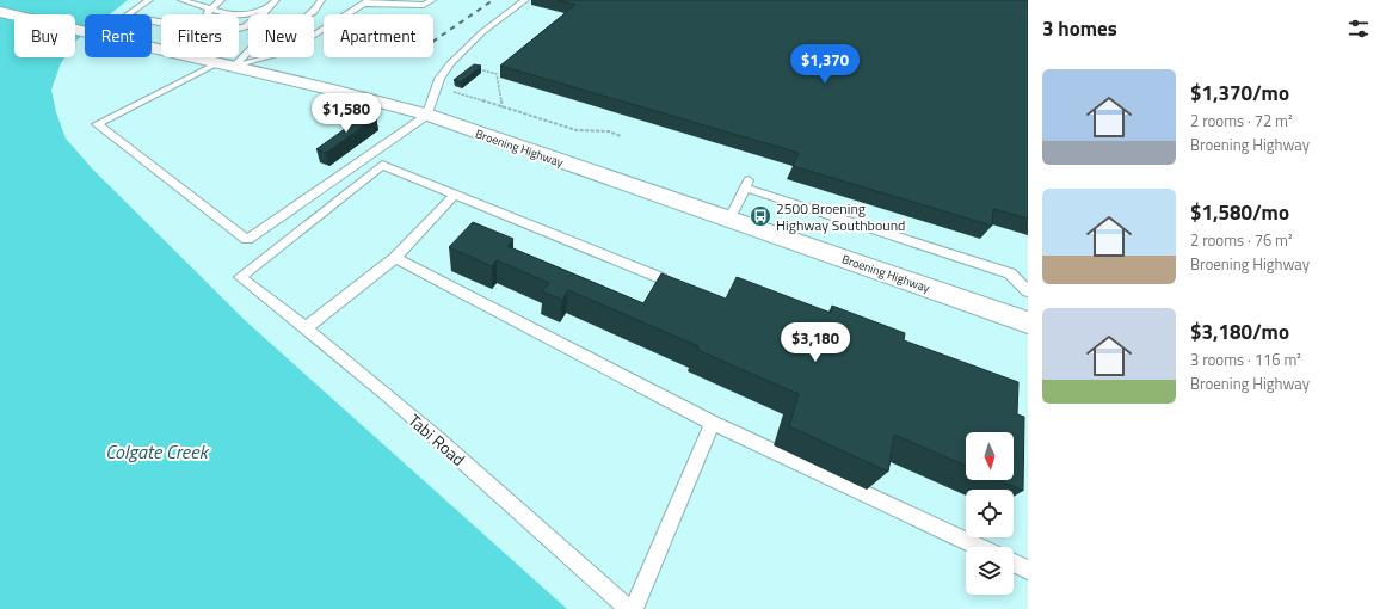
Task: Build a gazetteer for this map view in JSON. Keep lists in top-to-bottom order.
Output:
{
  "streets": {
    "main road": ["Broening Highway"],
    "lane": ["Tabi Road"]
  },
  "water": ["Colgate Creek"],
  "places": {
    "bus stop": ["2500 Broening Highway Southbound"]
  },
  "north": "bottom",
  "page": {
    "heading": "3 homes",
    "chip": [
      "Buy",
      "Rent",
      "Filters",
      "New",
      "Apartment"
    ],
    "price": ["$1,370", "$1,580", "$3,180"],
    "list": [
      {
        "name": "$1,370/mo",
        "note": "2 rooms · 72 m² · Broening Highway"
      },
      {
        "name": "$1,580/mo",
        "note": "2 rooms · 76 m² · Broening Highway"
      },
      {
        "name": "$3,180/mo",
        "note": "3 rooms · 116 m² · Broening Highway"
      }
    ]
  }
}
